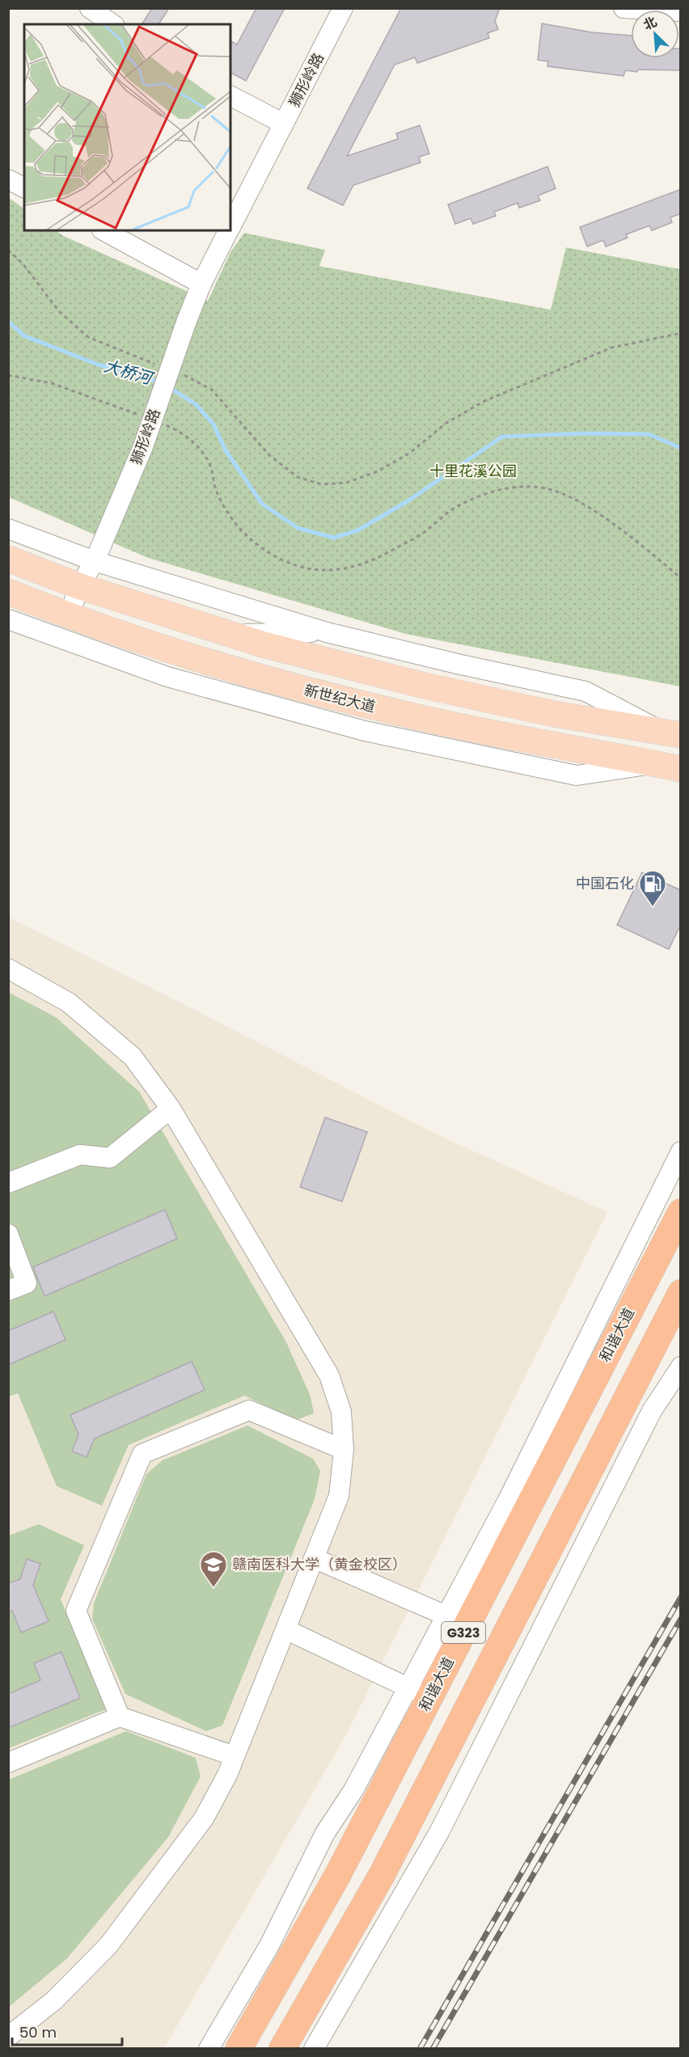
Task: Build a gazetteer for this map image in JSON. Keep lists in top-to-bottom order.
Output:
{
  "streets": {
    "highway": ["和谐大道", "G323"],
    "main road": ["新世纪大道"],
    "street": ["狮形岭路"]
  },
  "crossings": [
    ["狮形岭路", "新世纪大道"]
  ],
  "water": ["大桥河"],
  "parks": ["十里花溪公园"],
  "places": {
    "fuel station": ["中国石化"],
    "school or university": ["赣南医科大学（黄金校区）"]
  },
  "scale_bar": "50 m",
  "north": "top left"
}
